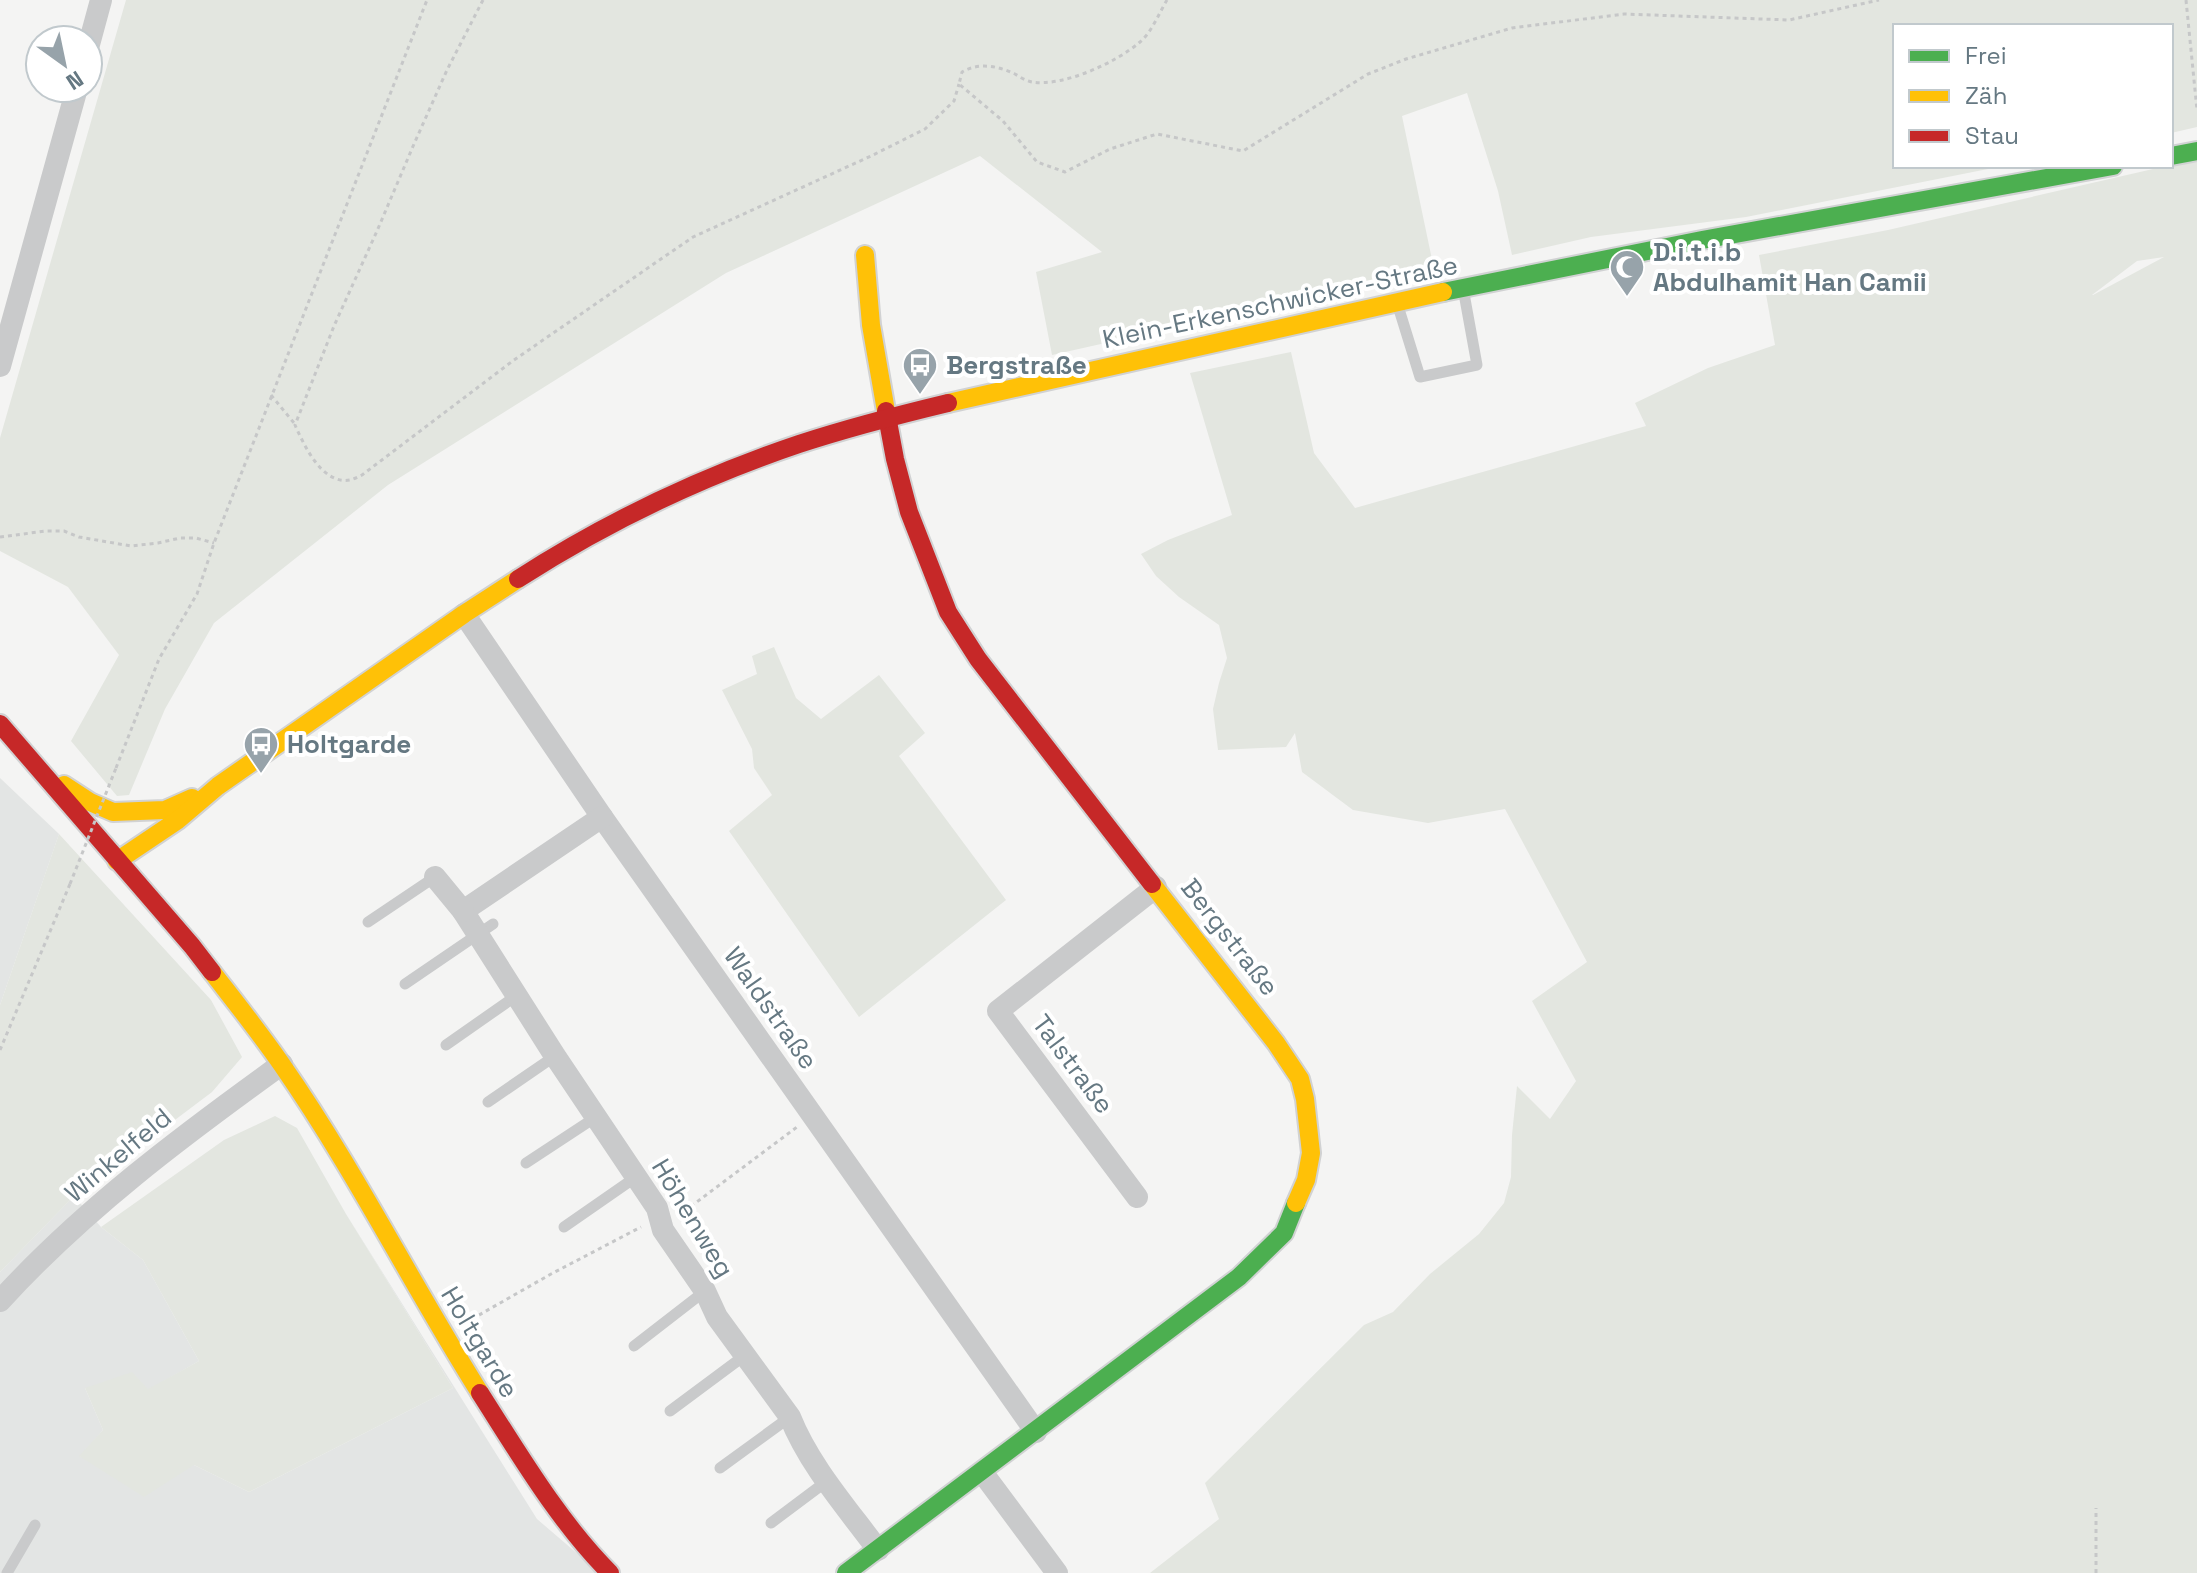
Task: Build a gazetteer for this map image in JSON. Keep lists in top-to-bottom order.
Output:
{
  "streets": {
    "street": [
      "Klein-Erkenschwicker-Straße",
      "Bergstraße",
      "Waldstraße",
      "Talstraße",
      "Winkelfeld",
      "Höhenweg",
      "Holtgarde"
    ]
  },
  "crossings": [
    ["Klein-Erkenschwicker-Straße", "Bergstraße"],
    ["Klein-Erkenschwicker-Straße", "Waldstraße"],
    ["Klein-Erkenschwicker-Straße", "Holtgarde"],
    ["Bergstraße", "Waldstraße"],
    ["Bergstraße", "Talstraße"],
    ["Bergstraße", "Höhenweg"],
    ["Winkelfeld", "Holtgarde"]
  ],
  "places": {
    "mosque": ["D.i.t.i.b Abdulhamit Han Camii"],
    "bus stop": ["Bergstraße", "Holtgarde"]
  },
  "legend": ["Frei", "Zäh", "Stau"],
  "north": "bottom right"
}
